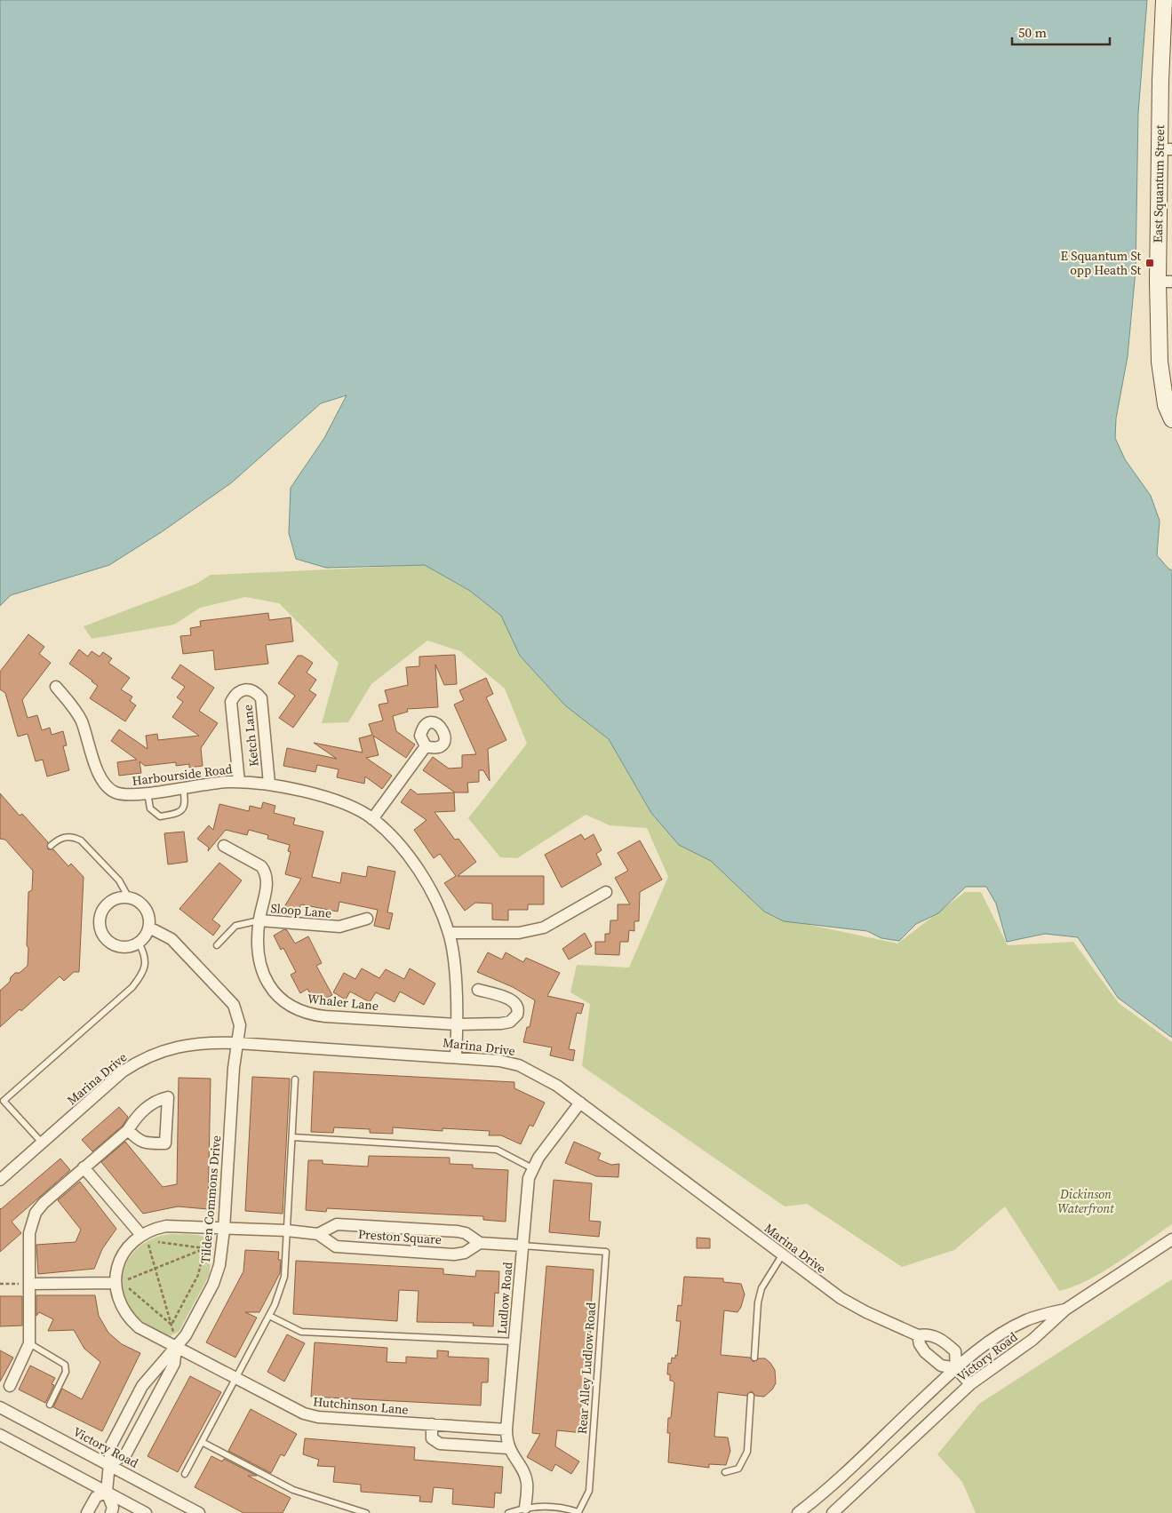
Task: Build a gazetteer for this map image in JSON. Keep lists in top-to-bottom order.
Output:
{
  "streets": {
    "street": [
      "East Squantum Street",
      "Ketch Lane",
      "Harbourside Road",
      "Sloop Lane",
      "Whaler Lane",
      "Marina Drive",
      "Tilden Commons Drive",
      "Preston Square",
      "Ludlow Road",
      "Victory Road",
      "Hutchinson Lane"
    ],
    "lane": ["Rear Alley Ludlow Road"]
  },
  "crossings": [
    ["Ketch Lane", "Harbourside Road"],
    ["Harbourside Road", "Whaler Lane"],
    ["Harbourside Road", "Marina Drive"],
    ["Sloop Lane", "Whaler Lane"],
    ["Marina Drive", "Tilden Commons Drive"],
    ["Marina Drive", "Ludlow Road"],
    ["Marina Drive", "Victory Road"],
    ["Tilden Commons Drive", "Preston Square"],
    ["Tilden Commons Drive", "Victory Road"],
    ["Tilden Commons Drive", "Hutchinson Lane"],
    ["Preston Square", "Ludlow Road"],
    ["Preston Square", "Rear Alley Ludlow Road"],
    ["Ludlow Road", "Rear Alley Ludlow Road"],
    ["Ludlow Road", "Hutchinson Lane"]
  ],
  "parks": ["Dickinson Waterfront"],
  "places": {
    "transit": ["E Squantum St opp Heath St"]
  },
  "scale_bar": "50 m"
}
